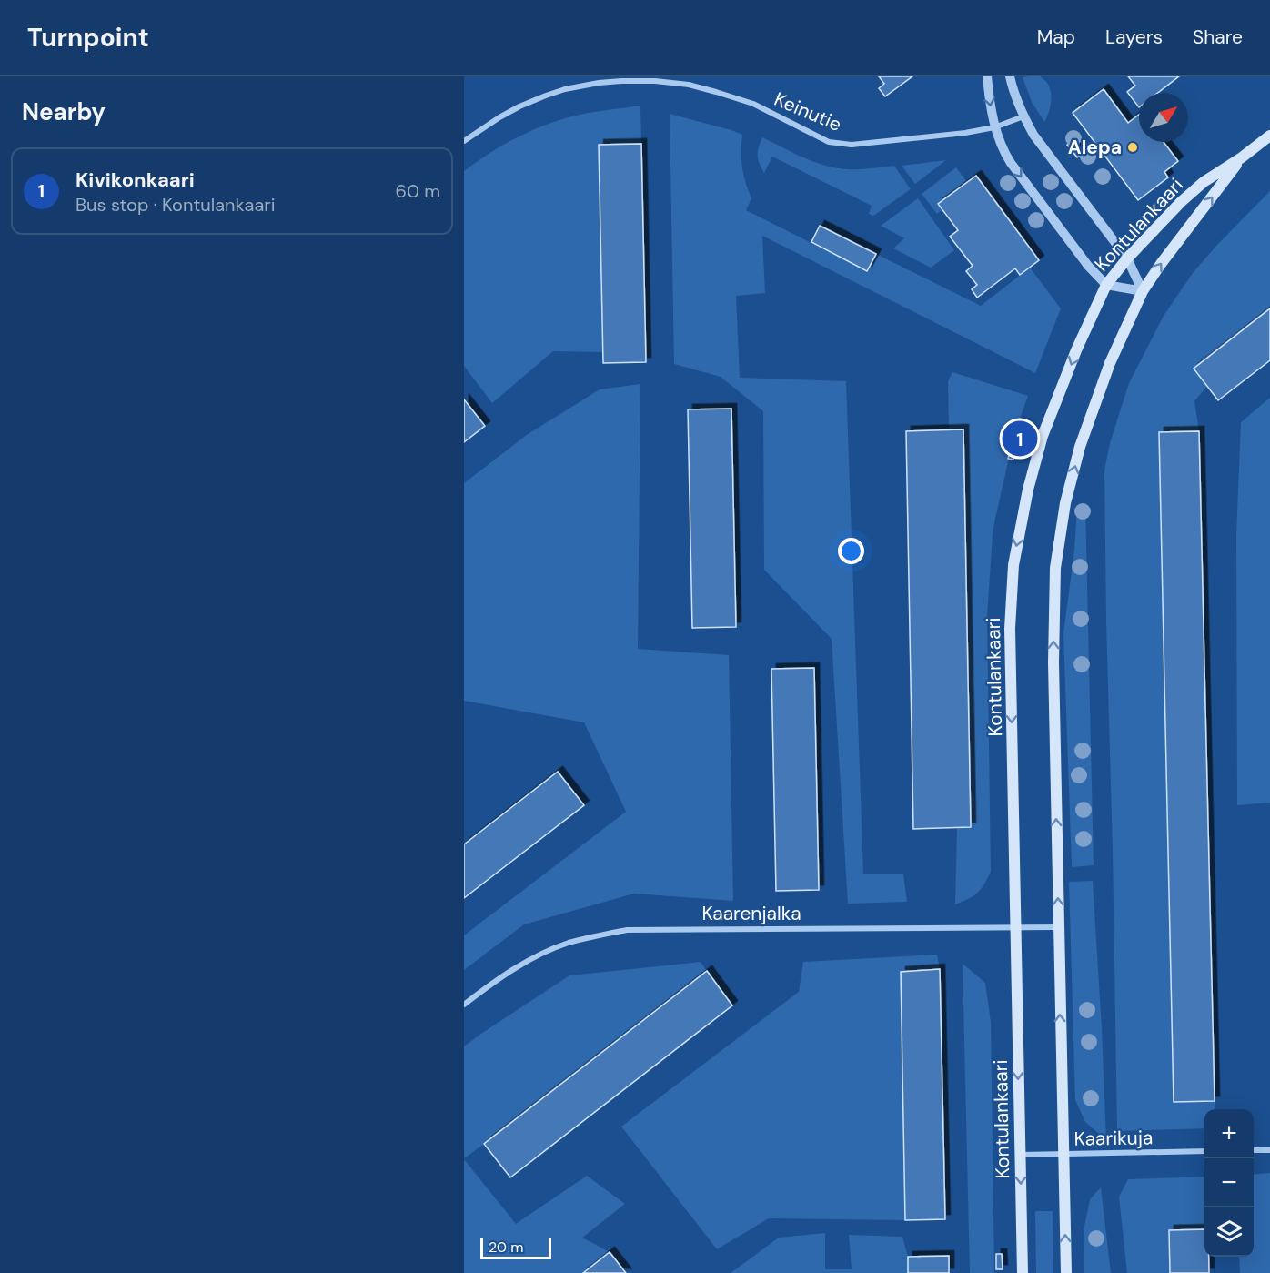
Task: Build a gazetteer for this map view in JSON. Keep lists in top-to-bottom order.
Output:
{
  "streets": {
    "main road": ["Kontulankaari"],
    "street": ["Keinutie", "Kaarenjalka", "Kaarikuja"]
  },
  "crossings": [
    ["Kontulankaari", "Kaarenjalka"],
    ["Kontulankaari", "Kaarikuja"]
  ],
  "places": ["Alepa"],
  "scale_bar": "20 m",
  "north": "top right",
  "page": {
    "header": "Turnpoint",
    "nav": ["Map", "Layers", "Share"],
    "heading": "Nearby",
    "list": [
      {
        "mark": "1",
        "name": "Kivikonkaari",
        "note": "Bus stop · Kontulankaari",
        "value": "60 m"
      }
    ],
    "pins": "1",
    "map_buttons": ["+", "−"],
    "scale": "20 m"
  }
}
